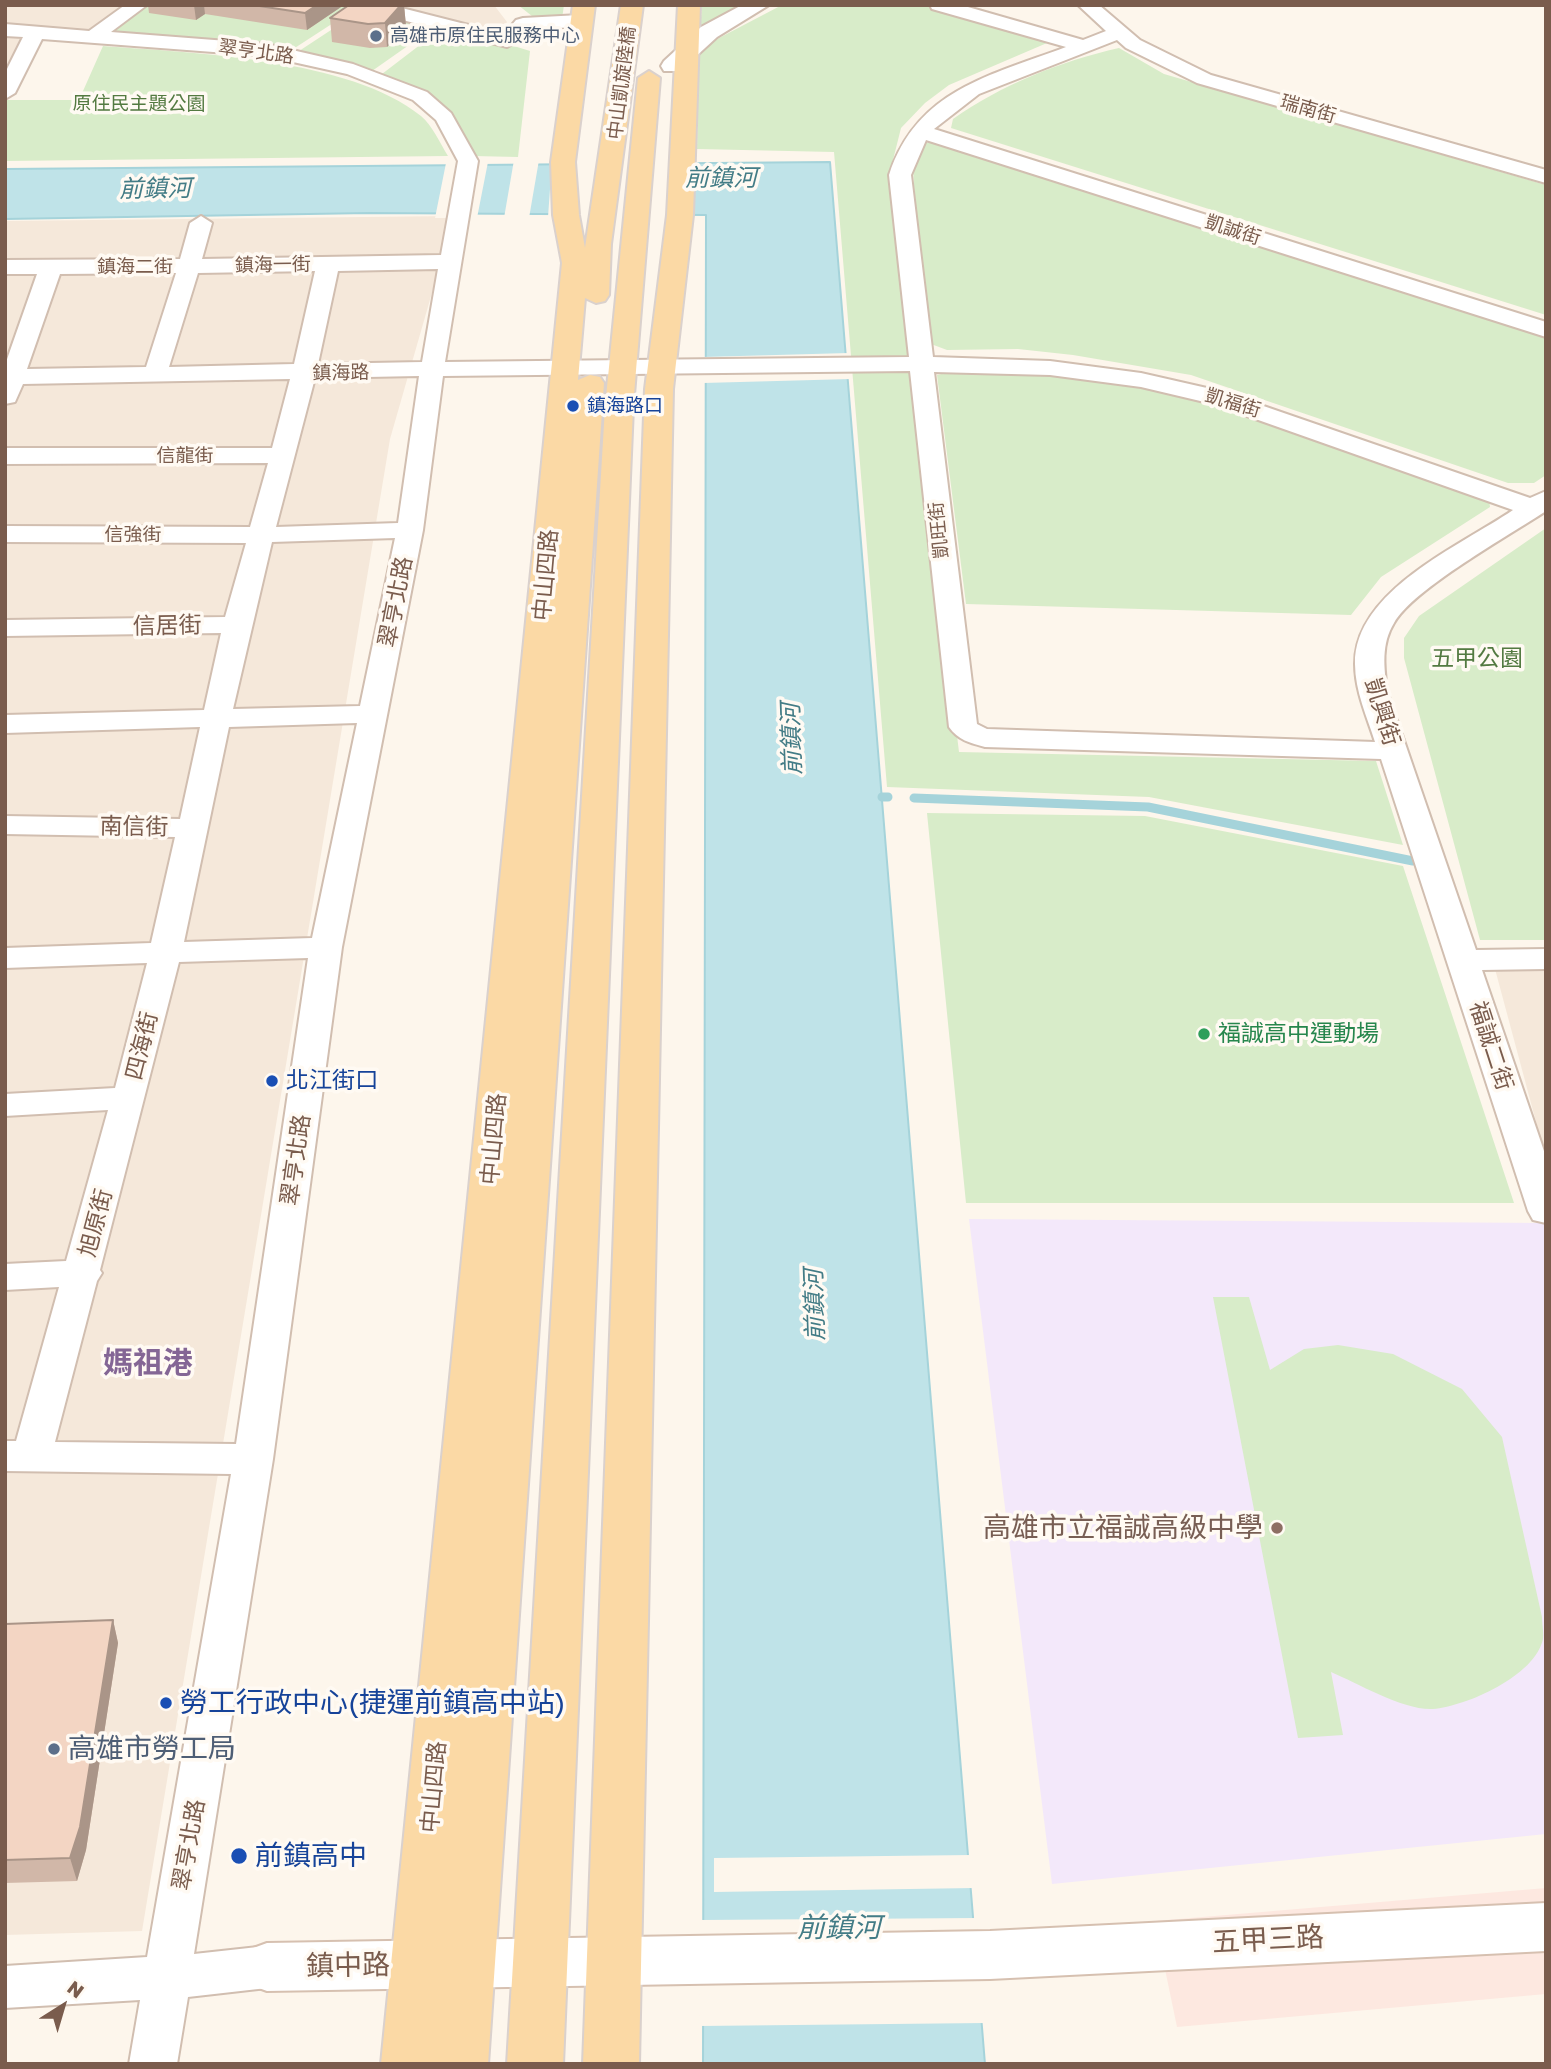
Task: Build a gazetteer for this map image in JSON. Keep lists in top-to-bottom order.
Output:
{
  "streets": {
    "main road": [
      "中山凱旋陸橋",
      "中山四路",
      "五甲三路",
      "鎮中路"
    ],
    "street": [
      "翠亨北路",
      "瑞南街",
      "凱誠街",
      "鎮海一街",
      "鎮海二街",
      "鎮海路",
      "凱福街",
      "信龍街",
      "凱旺街",
      "信強街",
      "信居街",
      "凱興街",
      "南信街",
      "四海街",
      "福誠二街",
      "旭原街"
    ]
  },
  "crossings": [
    ["翠亨北路", "鎮海路"],
    ["翠亨北路", "信強街"],
    ["翠亨北路", "鎮中路"],
    ["中山凱旋陸橋", "中山四路"],
    ["瑞南街", "凱旺街"],
    ["凱誠街", "凱旺街"],
    ["鎮海一街", "鎮海二街"],
    ["鎮海一街", "鎮海路"],
    ["鎮海二街", "鎮海路"],
    ["鎮海路", "凱福街"],
    ["鎮海路", "中山四路"],
    ["凱福街", "凱旺街"],
    ["凱福街", "中山四路"],
    ["凱福街", "凱興街"],
    ["凱旺街", "凱興街"],
    ["中山四路", "鎮中路"],
    ["信居街", "南信街"],
    ["凱興街", "福誠二街"],
    ["南信街", "四海街"],
    ["四海街", "旭原街"],
    ["五甲三路", "鎮中路"]
  ],
  "districts": ["媽祖港"],
  "water": ["前鎮河"],
  "parks": ["原住民主題公園", "五甲公園"],
  "places": [
    "高雄市原住民服務中心",
    "鎮海路口",
    "福誠高中運動場",
    "北江街口",
    "高雄市立福誠高級中學",
    "勞工行政中心(捷運前鎮高中站)",
    "高雄市勞工局",
    "前鎮高中"
  ],
  "north": "top right"
}
